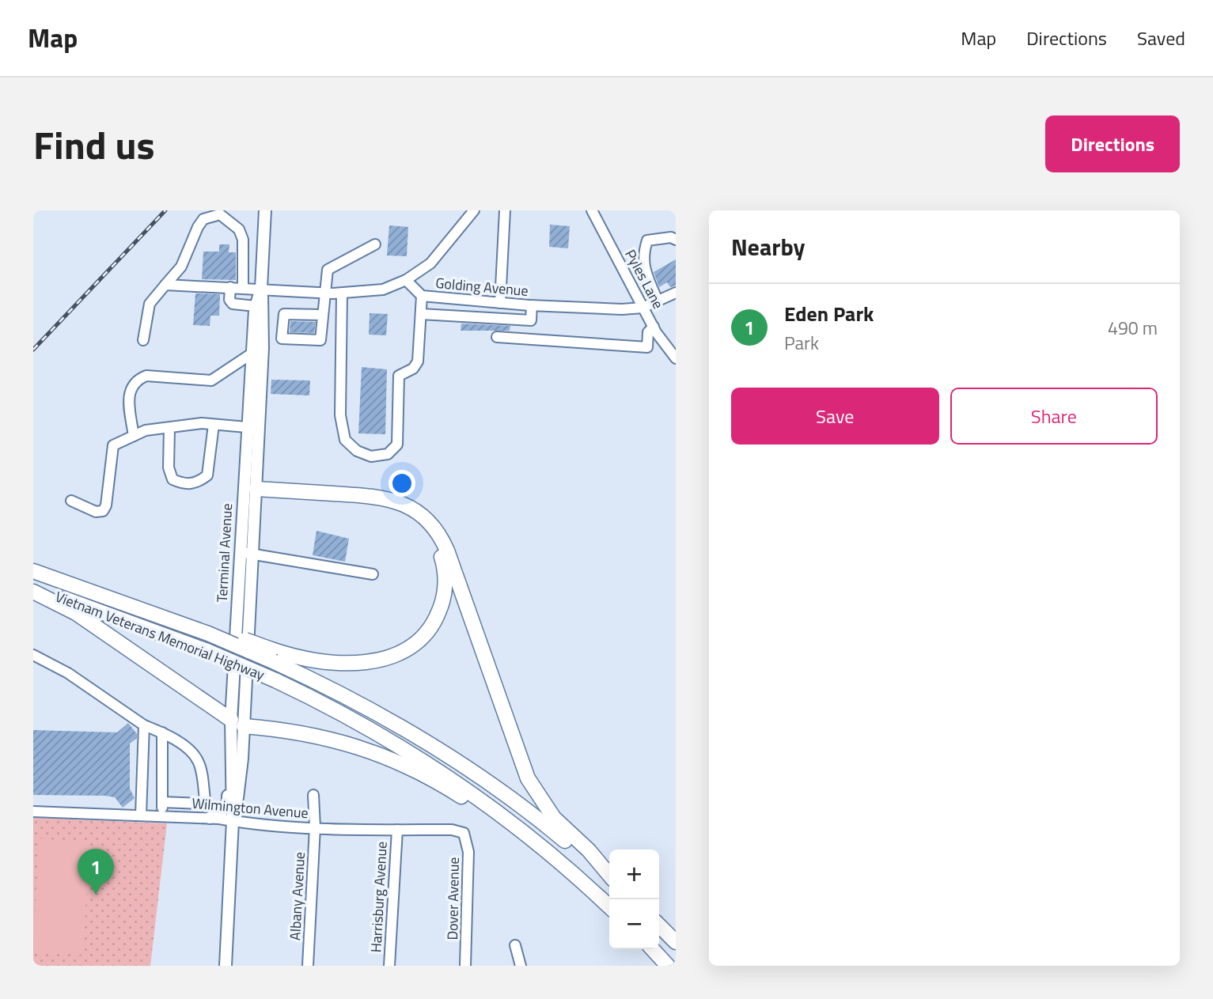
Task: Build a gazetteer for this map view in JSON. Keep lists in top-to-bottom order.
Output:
{
  "streets": {
    "highway": ["Vietnam Veterans Memorial Highway"],
    "main road": ["Terminal Avenue"],
    "street": [
      "Pyles Lane",
      "Golding Avenue",
      "Wilmington Avenue",
      "Albany Avenue",
      "Harrisburg Avenue",
      "Dover Avenue"
    ]
  },
  "crossings": [
    ["Pyles Lane", "Golding Avenue"],
    ["Terminal Avenue", "Wilmington Avenue"],
    ["Wilmington Avenue", "Albany Avenue"],
    ["Wilmington Avenue", "Harrisburg Avenue"],
    ["Wilmington Avenue", "Dover Avenue"]
  ],
  "page": {
    "header": "Map",
    "nav": ["Map", "Directions", "Saved"],
    "title": "Find us",
    "buttons": [
      "Directions",
      ["Save", "Share"]
    ],
    "heading": "Nearby",
    "list": [
      {
        "mark": "1",
        "name": "Eden Park",
        "note": "Park",
        "value": "490 m"
      }
    ],
    "pins": "1",
    "map_buttons": ["+", "−"]
  }
}
